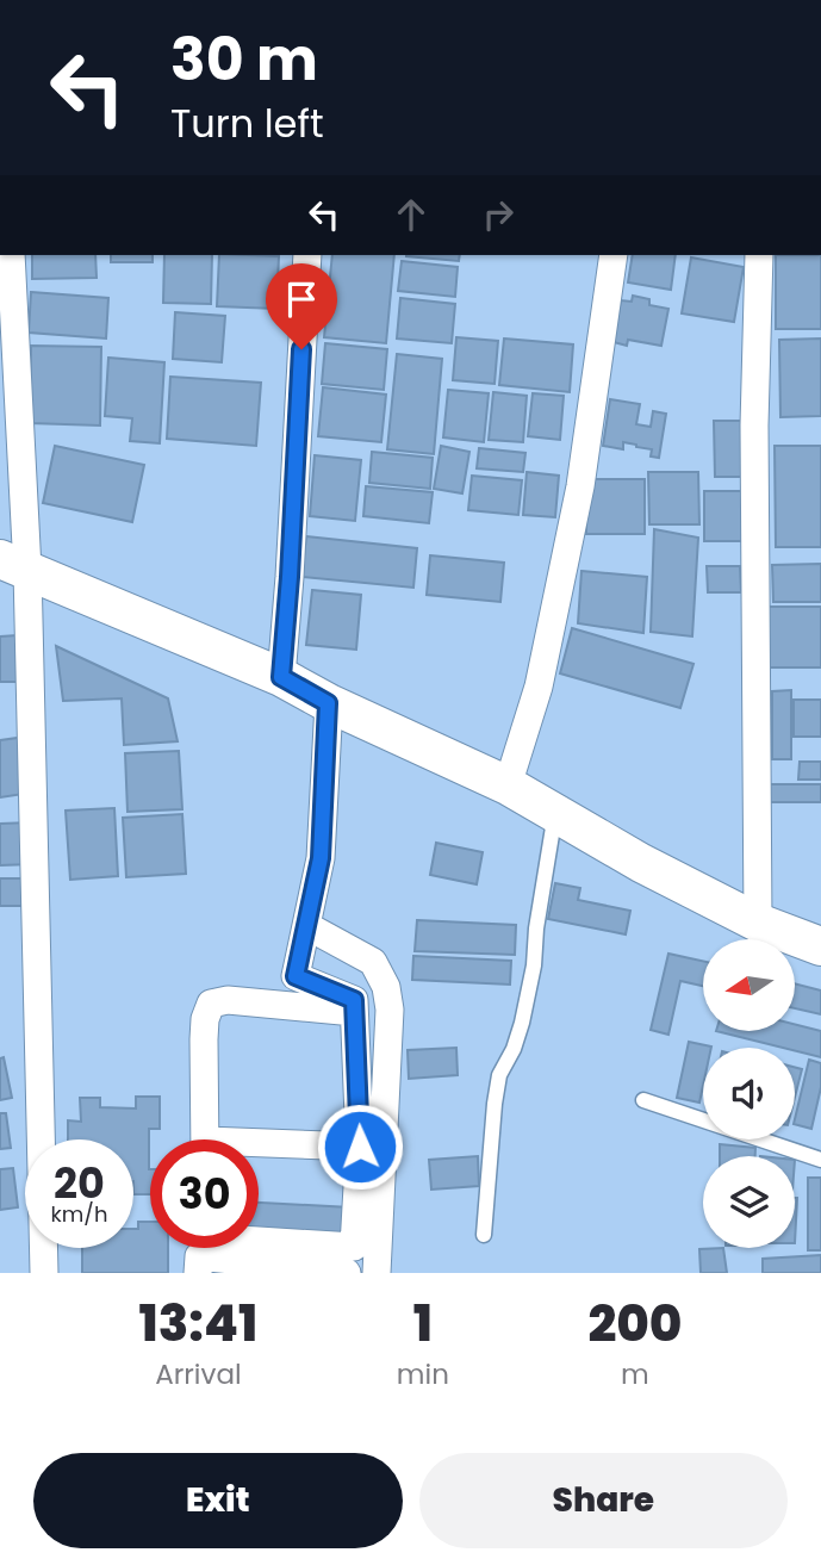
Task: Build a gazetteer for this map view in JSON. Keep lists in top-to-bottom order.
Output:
{
  "north": "left",
  "page": {
    "turn": ["30 m", "Turn left"],
    "speed": "20 km/h",
    "limit": "30",
    "eta": [
      "13:41",
      "Arrival",
      "1",
      "min",
      "200",
      "m"
    ],
    "buttons": ["Exit", "Share"]
  }
}
